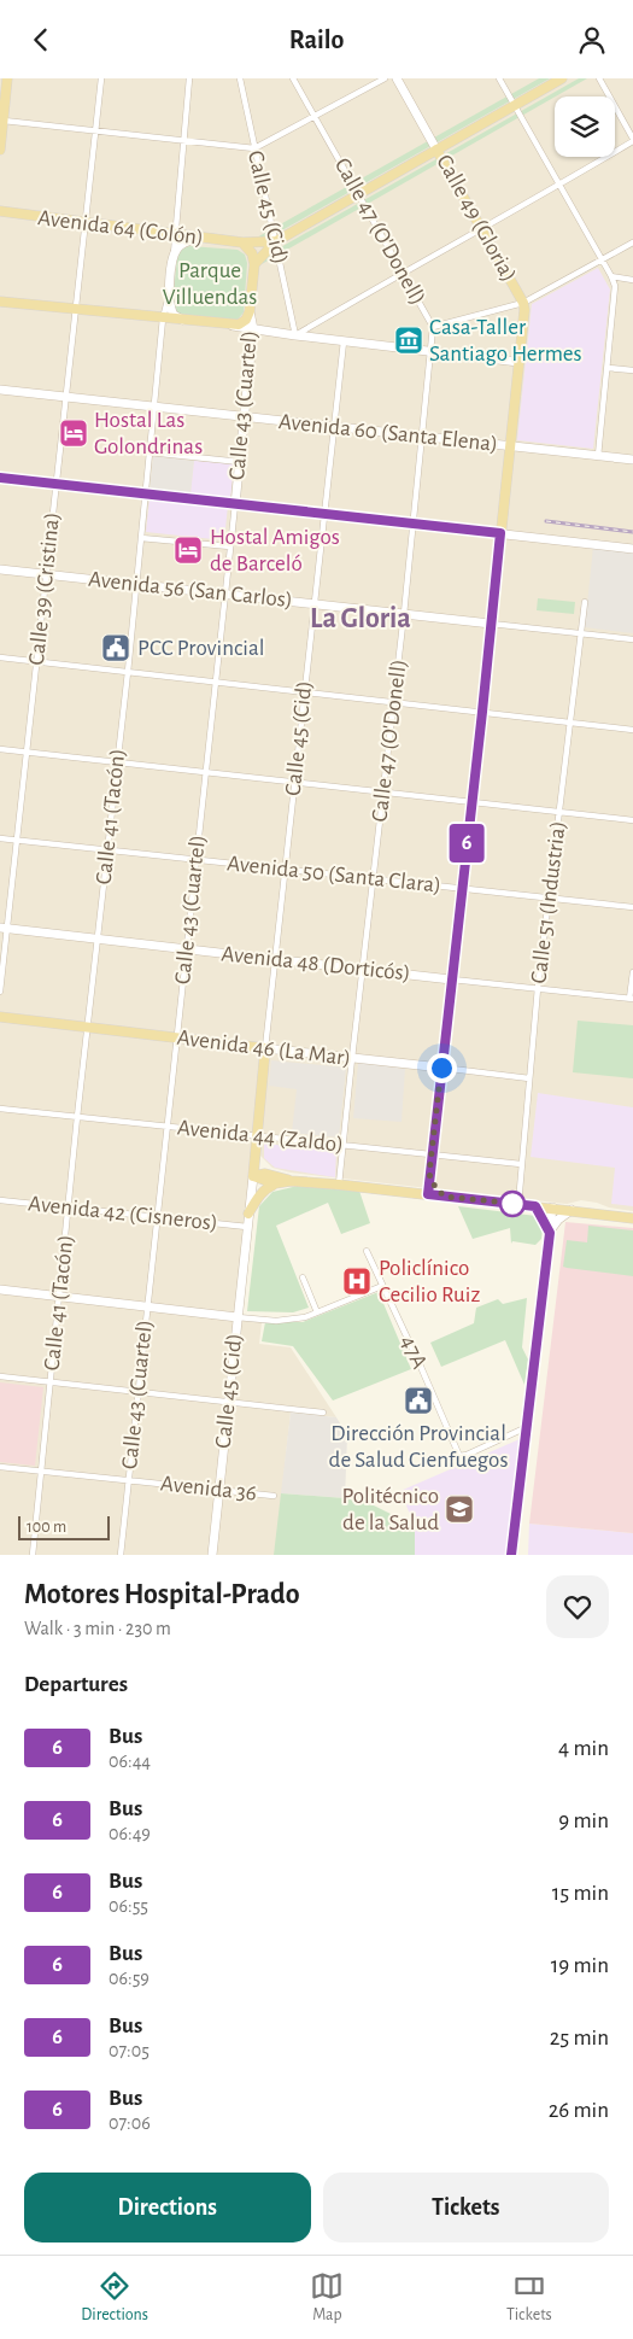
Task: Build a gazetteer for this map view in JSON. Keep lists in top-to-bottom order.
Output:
{
  "streets": {
    "main road": [
      "Calle 45 (Cid)",
      "Calle 49 (Gloria)",
      "Avenida 64 (Colón)",
      "Calle 43 (Cuartel)",
      "Avenida 46 (La Mar)"
    ],
    "street": [
      "Calle 47 (O'Donell)",
      "Avenida 60 (Santa Elena)",
      "Calle 39 (Cristina)",
      "Avenida 56 (San Carlos)",
      "Calle 41 (Tacón)",
      "Avenida 50 (Santa Clara)",
      "Calle 51 (Industria)",
      "Avenida 48 (Dorticós)",
      "Avenida 44 (Zaldo)",
      "Avenida 42 (Cisneros)",
      "47A",
      "Avenida 36"
    ]
  },
  "crossings": [
    ["Calle 45 (Cid)", "Avenida 64 (Colón)"],
    ["Calle 45 (Cid)", "Avenida 60 (Santa Elena)"],
    ["Calle 45 (Cid)", "Avenida 56 (San Carlos)"],
    ["Calle 45 (Cid)", "Avenida 50 (Santa Clara)"],
    ["Calle 45 (Cid)", "Avenida 48 (Dorticós)"],
    ["Calle 45 (Cid)", "Avenida 46 (La Mar)"],
    ["Calle 45 (Cid)", "Avenida 44 (Zaldo)"],
    ["Calle 45 (Cid)", "Avenida 42 (Cisneros)"],
    ["Calle 45 (Cid)", "Avenida 36"],
    ["Calle 49 (Gloria)", "Avenida 60 (Santa Elena)"],
    ["Calle 49 (Gloria)", "Avenida 56 (San Carlos)"],
    ["Calle 49 (Gloria)", "Avenida 50 (Santa Clara)"],
    ["Calle 49 (Gloria)", "Avenida 48 (Dorticós)"],
    ["Calle 49 (Gloria)", "Avenida 46 (La Mar)"],
    ["Calle 49 (Gloria)", "Avenida 44 (Zaldo)"],
    ["Avenida 64 (Colón)", "Calle 43 (Cuartel)"],
    ["Avenida 64 (Colón)", "Calle 39 (Cristina)"],
    ["Avenida 64 (Colón)", "Calle 41 (Tacón)"],
    ["Calle 47 (O'Donell)", "Avenida 60 (Santa Elena)"],
    ["Calle 47 (O'Donell)", "Avenida 56 (San Carlos)"],
    ["Calle 47 (O'Donell)", "Avenida 50 (Santa Clara)"],
    ["Calle 47 (O'Donell)", "Avenida 48 (Dorticós)"],
    ["Calle 47 (O'Donell)", "Avenida 46 (La Mar)"],
    ["Calle 47 (O'Donell)", "Avenida 44 (Zaldo)"],
    ["Calle 43 (Cuartel)", "Avenida 60 (Santa Elena)"],
    ["Calle 43 (Cuartel)", "Avenida 56 (San Carlos)"],
    ["Calle 43 (Cuartel)", "Calle 41 (Tacón)"],
    ["Calle 43 (Cuartel)", "Avenida 50 (Santa Clara)"],
    ["Calle 43 (Cuartel)", "Avenida 48 (Dorticós)"],
    ["Calle 43 (Cuartel)", "Avenida 46 (La Mar)"],
    ["Calle 43 (Cuartel)", "Avenida 44 (Zaldo)"],
    ["Calle 43 (Cuartel)", "Avenida 42 (Cisneros)"],
    ["Calle 43 (Cuartel)", "Avenida 36"],
    ["Avenida 60 (Santa Elena)", "Calle 39 (Cristina)"],
    ["Avenida 60 (Santa Elena)", "Calle 41 (Tacón)"],
    ["Calle 39 (Cristina)", "Avenida 56 (San Carlos)"],
    ["Calle 39 (Cristina)", "Avenida 50 (Santa Clara)"],
    ["Calle 39 (Cristina)", "Avenida 48 (Dorticós)"],
    ["Avenida 56 (San Carlos)", "Calle 41 (Tacón)"],
    ["Avenida 56 (San Carlos)", "Calle 51 (Industria)"],
    ["Calle 41 (Tacón)", "Avenida 50 (Santa Clara)"],
    ["Calle 41 (Tacón)", "Avenida 48 (Dorticós)"],
    ["Calle 41 (Tacón)", "Avenida 46 (La Mar)"],
    ["Calle 41 (Tacón)", "Avenida 44 (Zaldo)"],
    ["Calle 41 (Tacón)", "Avenida 42 (Cisneros)"],
    ["Calle 41 (Tacón)", "Avenida 36"],
    ["Avenida 50 (Santa Clara)", "Calle 51 (Industria)"],
    ["Calle 51 (Industria)", "Avenida 48 (Dorticós)"],
    ["Calle 51 (Industria)", "Avenida 46 (La Mar)"],
    ["Calle 51 (Industria)", "Avenida 44 (Zaldo)"]
  ],
  "districts": ["La Gloria"],
  "parks": ["Parque Villuendas"],
  "places": {
    "museum": ["Casa-Taller Santiago Hermes"],
    "hotel": ["Hostal Las Golondrinas", "Hostal Amigos de Barceló"],
    "public building": ["PCC Provincial", "Dirección Provincial de Salud Cienfuegos"],
    "hospital": ["Policlínico Cecilio Ruiz"],
    "school or university": ["Politécnico de la Salud"]
  },
  "lines": ["bus line 6"],
  "scale_bar": "100 m",
  "page": {
    "header": "Railo",
    "on_map": "6",
    "scale": "100 m",
    "heading": [
      ["Motores Hospital-Prado", "Walk · 3 min · 230 m"],
      "Departures"
    ],
    "list": [
      {
        "mark": "6",
        "name": "Bus",
        "note": "06:44",
        "value": "4 min"
      },
      {
        "mark": "6",
        "name": "Bus",
        "note": "06:49",
        "value": "9 min"
      },
      {
        "mark": "6",
        "name": "Bus",
        "note": "06:55",
        "value": "15 min"
      },
      {
        "mark": "6",
        "name": "Bus",
        "note": "06:59",
        "value": "19 min"
      },
      {
        "mark": "6",
        "name": "Bus",
        "note": "07:05",
        "value": "25 min"
      },
      {
        "mark": "6",
        "name": "Bus",
        "note": "07:06",
        "value": "26 min"
      }
    ],
    "buttons": ["Directions", "Tickets"],
    "tabs": ["Directions", "Map", "Tickets"]
  }
}
